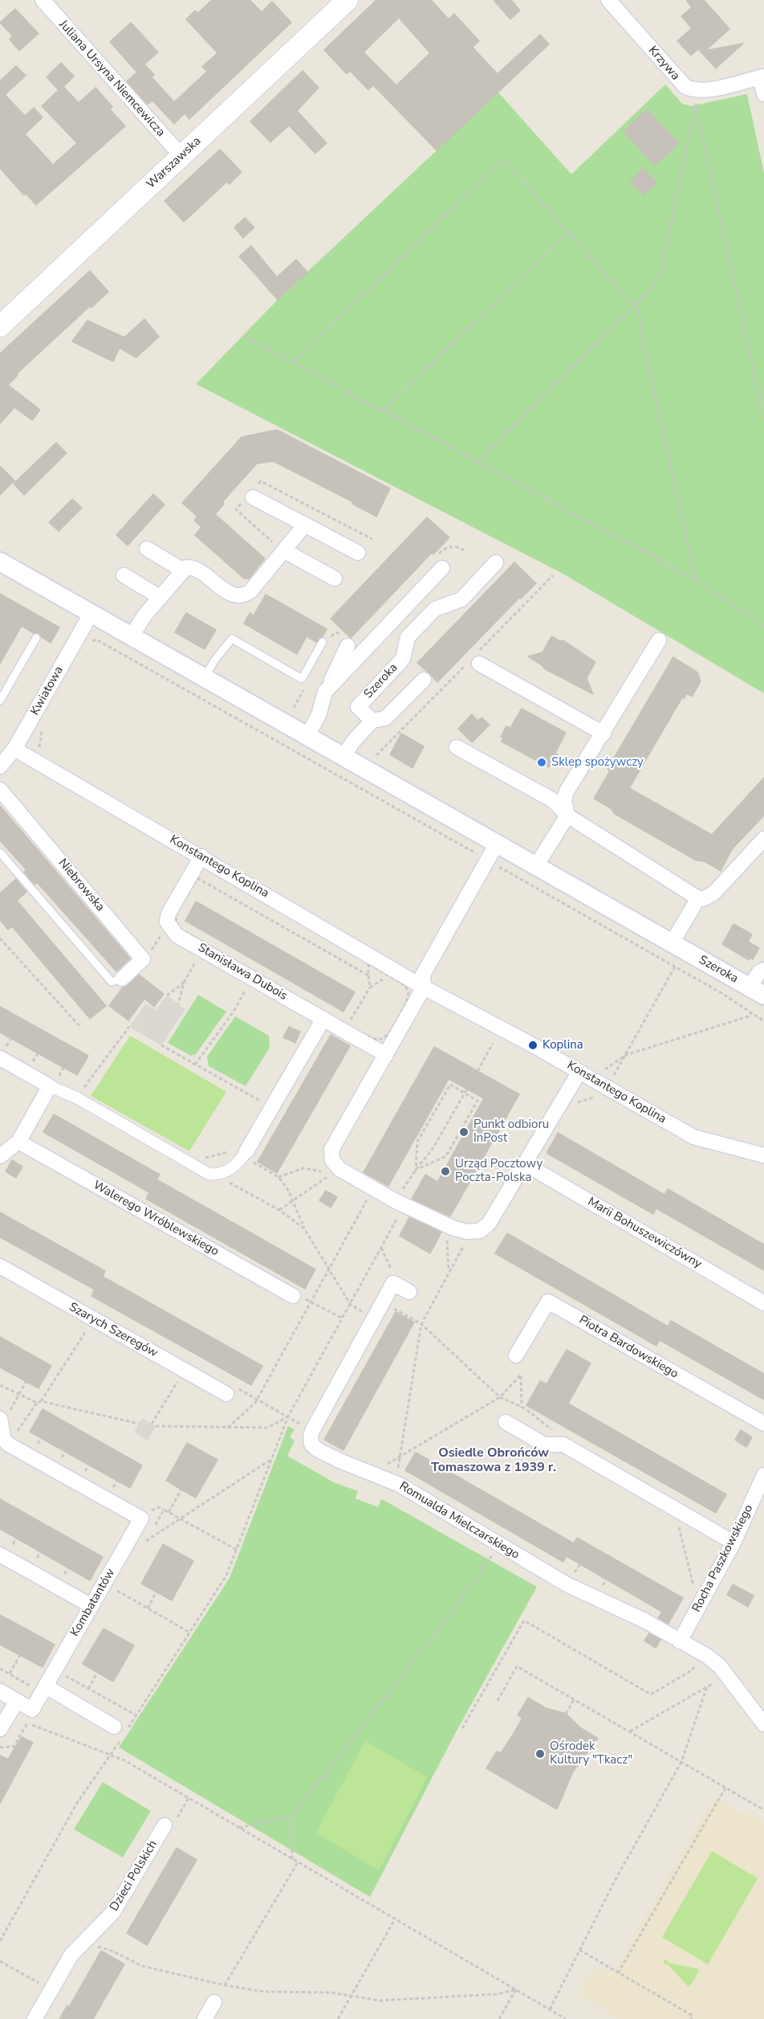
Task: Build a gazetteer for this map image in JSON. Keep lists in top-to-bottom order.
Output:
{
  "streets": {
    "main road": ["Warszawska"],
    "street": [
      "Krzywa",
      "Juliana Ursyna Niemcewicza",
      "Szeroka",
      "Kwiatowa",
      "Konstantego Koplina",
      "Niebrowska",
      "Stanisława Dubois",
      "Walerego Wróblewskiego",
      "Marii Bohuszewiczówny",
      "Szarych Szeregów",
      "Piotra Bardowskiego",
      "Romualda Mielczarskiego",
      "Rocha Paszkowskiego",
      "Kombatantów",
      "Dzieci Polskich"
    ]
  },
  "crossings": [
    ["Juliana Ursyna Niemcewicza", "Warszawska"],
    ["Szeroka", "Kwiatowa"],
    ["Kwiatowa", "Konstantego Koplina"],
    ["Konstantego Koplina", "Stanisława Dubois"],
    ["Romualda Mielczarskiego", "Rocha Paszkowskiego"]
  ],
  "districts": ["Osiedle Obrońców Tomaszowa z 1939 r."],
  "places": [
    "Sklep spożywczy",
    "Koplina",
    "Punkt odbioru InPost",
    "Urząd Pocztowy Poczta-Polska",
    "Ośrodek Kultury \"Tkacz\""
  ]
}
